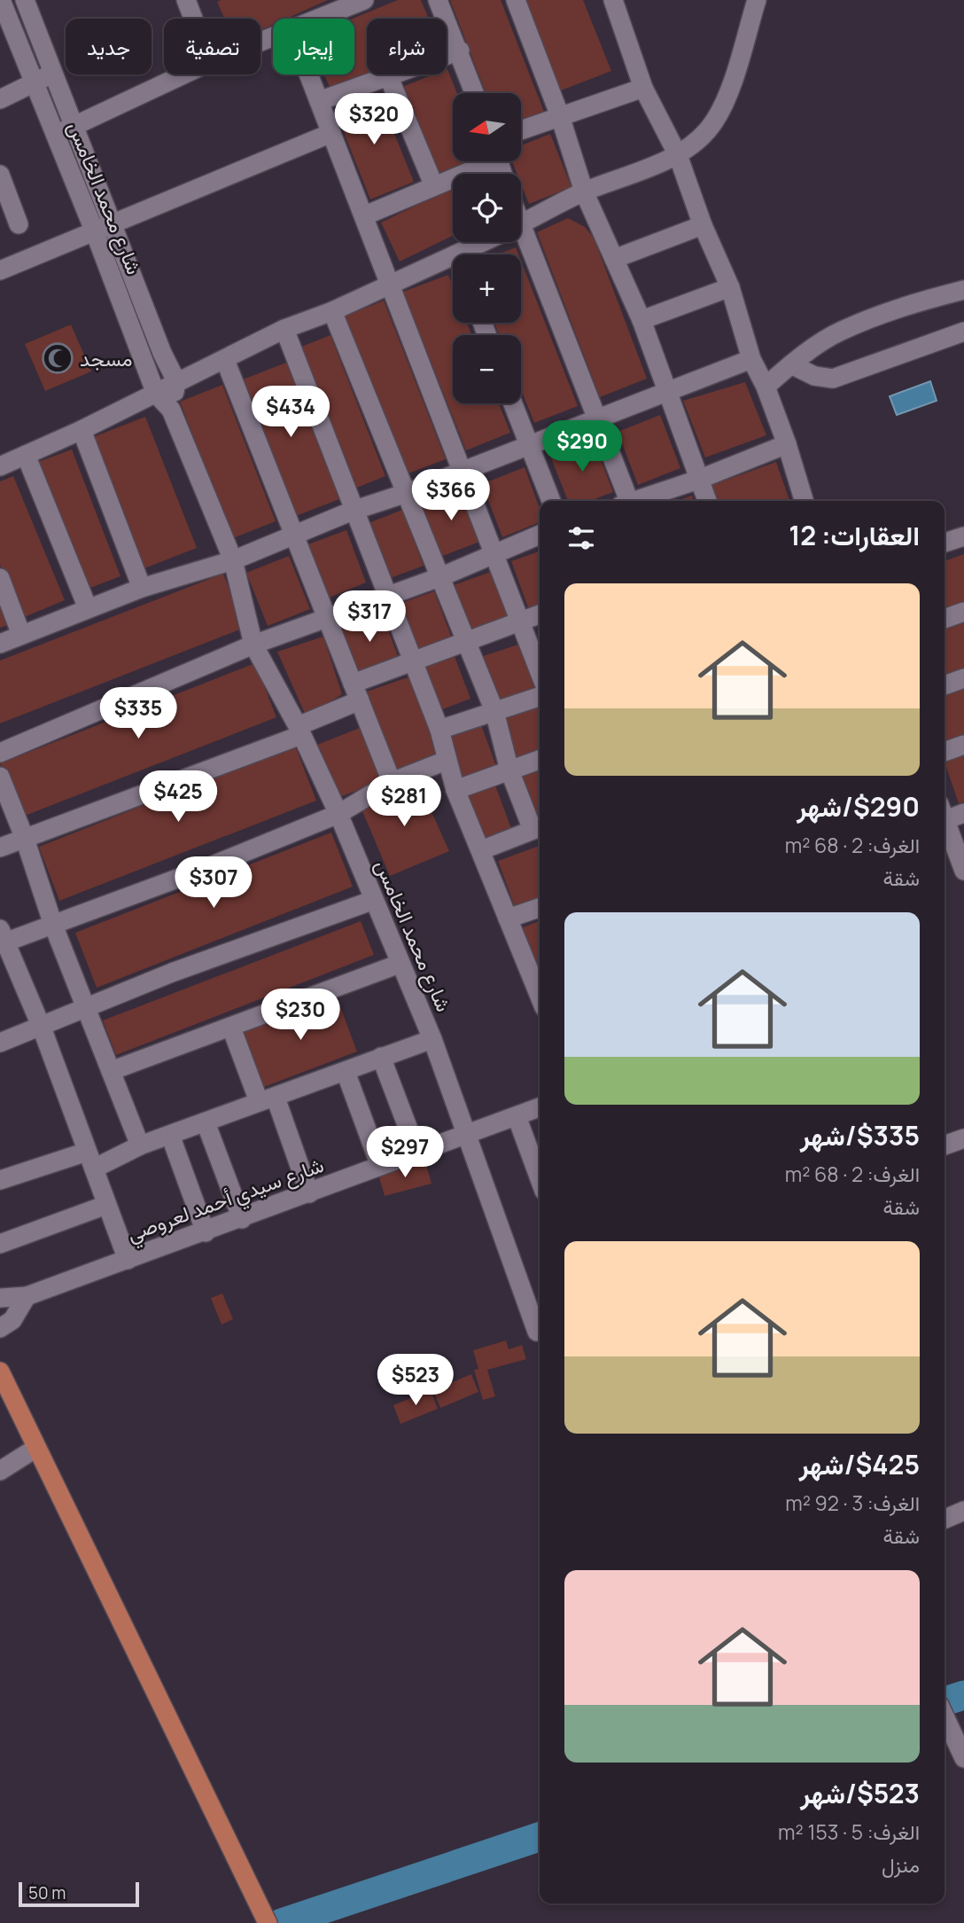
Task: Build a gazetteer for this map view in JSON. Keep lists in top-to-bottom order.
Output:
{
  "streets": {
    "street": ["شارع محمد الخامس", "شارع سيدي أحمد لعروصي"]
  },
  "crossings": [
    ["شارع محمد الخامس", "شارع سيدي أحمد لعروصي"]
  ],
  "places": {
    "mosque": ["مسجد"]
  },
  "scale_bar": "50 m",
  "north": "left",
  "page": {
    "chip": [
      "شراء",
      "إيجار",
      "تصفية",
      "جديد"
    ],
    "map_buttons": ["+", "−"],
    "price": [
      "$320",
      "$434",
      "$290",
      "$366",
      "$317",
      "$335",
      "$425",
      "$281",
      "$307",
      "$230",
      "$297",
      "$523"
    ],
    "heading": "العقارات: 12",
    "list": [
      {
        "name": "$290/شهر",
        "note": "الغرف: 2 · 68 m² · شقة"
      },
      {
        "name": "$335/شهر",
        "note": "الغرف: 2 · 68 m² · شقة"
      },
      {
        "name": "$425/شهر",
        "note": "الغرف: 3 · 92 m² · شقة"
      },
      {
        "name": "$523/شهر",
        "note": "الغرف: 5 · 153 m² · منزل"
      }
    ],
    "scale": "50 m"
  }
}
